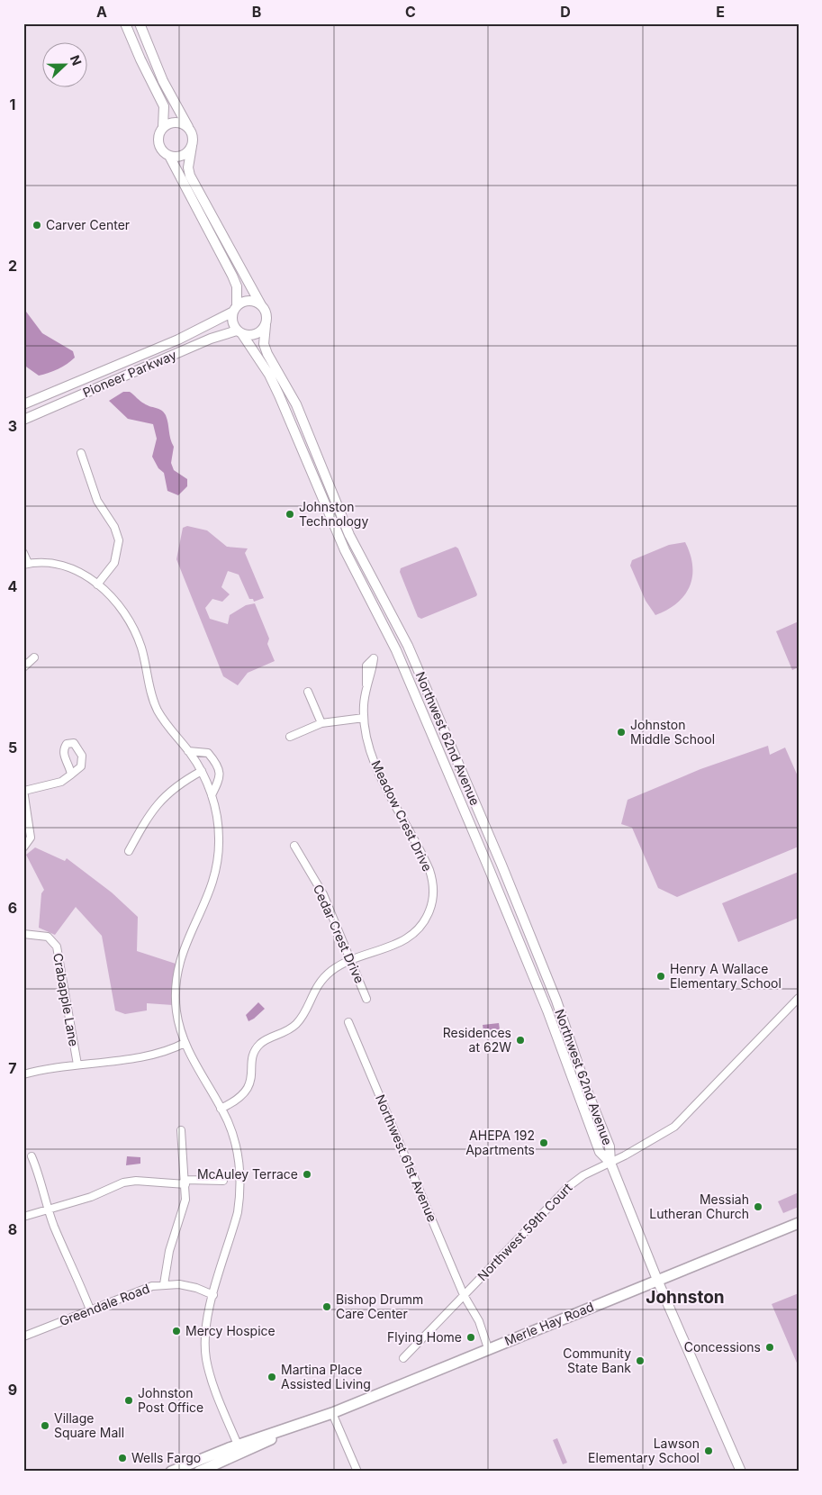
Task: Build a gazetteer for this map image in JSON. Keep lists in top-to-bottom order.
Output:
{
  "streets": {
    "main road": ["Merle Hay Road"],
    "street": [
      "Pioneer Parkway",
      "Northwest 62nd Avenue",
      "Meadow Crest Drive",
      "Cedar Crest Drive",
      "Crabapple Lane",
      "Northwest 61st Avenue",
      "Northwest 59th Court",
      "Greendale Road"
    ]
  },
  "crossings": [
    ["Pioneer Parkway", "Northwest 62nd Avenue"],
    ["Northwest 62nd Avenue", "Northwest 59th Court"],
    ["Northwest 62nd Avenue", "Merle Hay Road"],
    ["Meadow Crest Drive", "Cedar Crest Drive"],
    ["Northwest 61st Avenue", "Northwest 59th Court"],
    ["Northwest 61st Avenue", "Merle Hay Road"]
  ],
  "districts": ["Johnston"],
  "places": [
    "Carver Center",
    "Johnston Technology",
    "Johnston Middle School",
    "Henry A Wallace Elementary School",
    "Residences at 62W",
    "AHEPA 192 Apartments",
    "McAuley Terrace",
    "Messiah Lutheran Church",
    "Bishop Drumm Care Center",
    "Mercy Hospice",
    "Flying Home",
    "Concessions",
    "Community State Bank",
    "Martina Place Assisted Living",
    "Johnston Post Office",
    "Village Square Mall",
    "Lawson Elementary School",
    "Wells Fargo"
  ],
  "north": "right",
  "grid": {
    "columns": [
      "A",
      "B",
      "C",
      "D",
      "E"
    ],
    "rows": [
      "1",
      "2",
      "3",
      "4",
      "5",
      "6",
      "7",
      "8",
      "9"
    ]
  }
}
